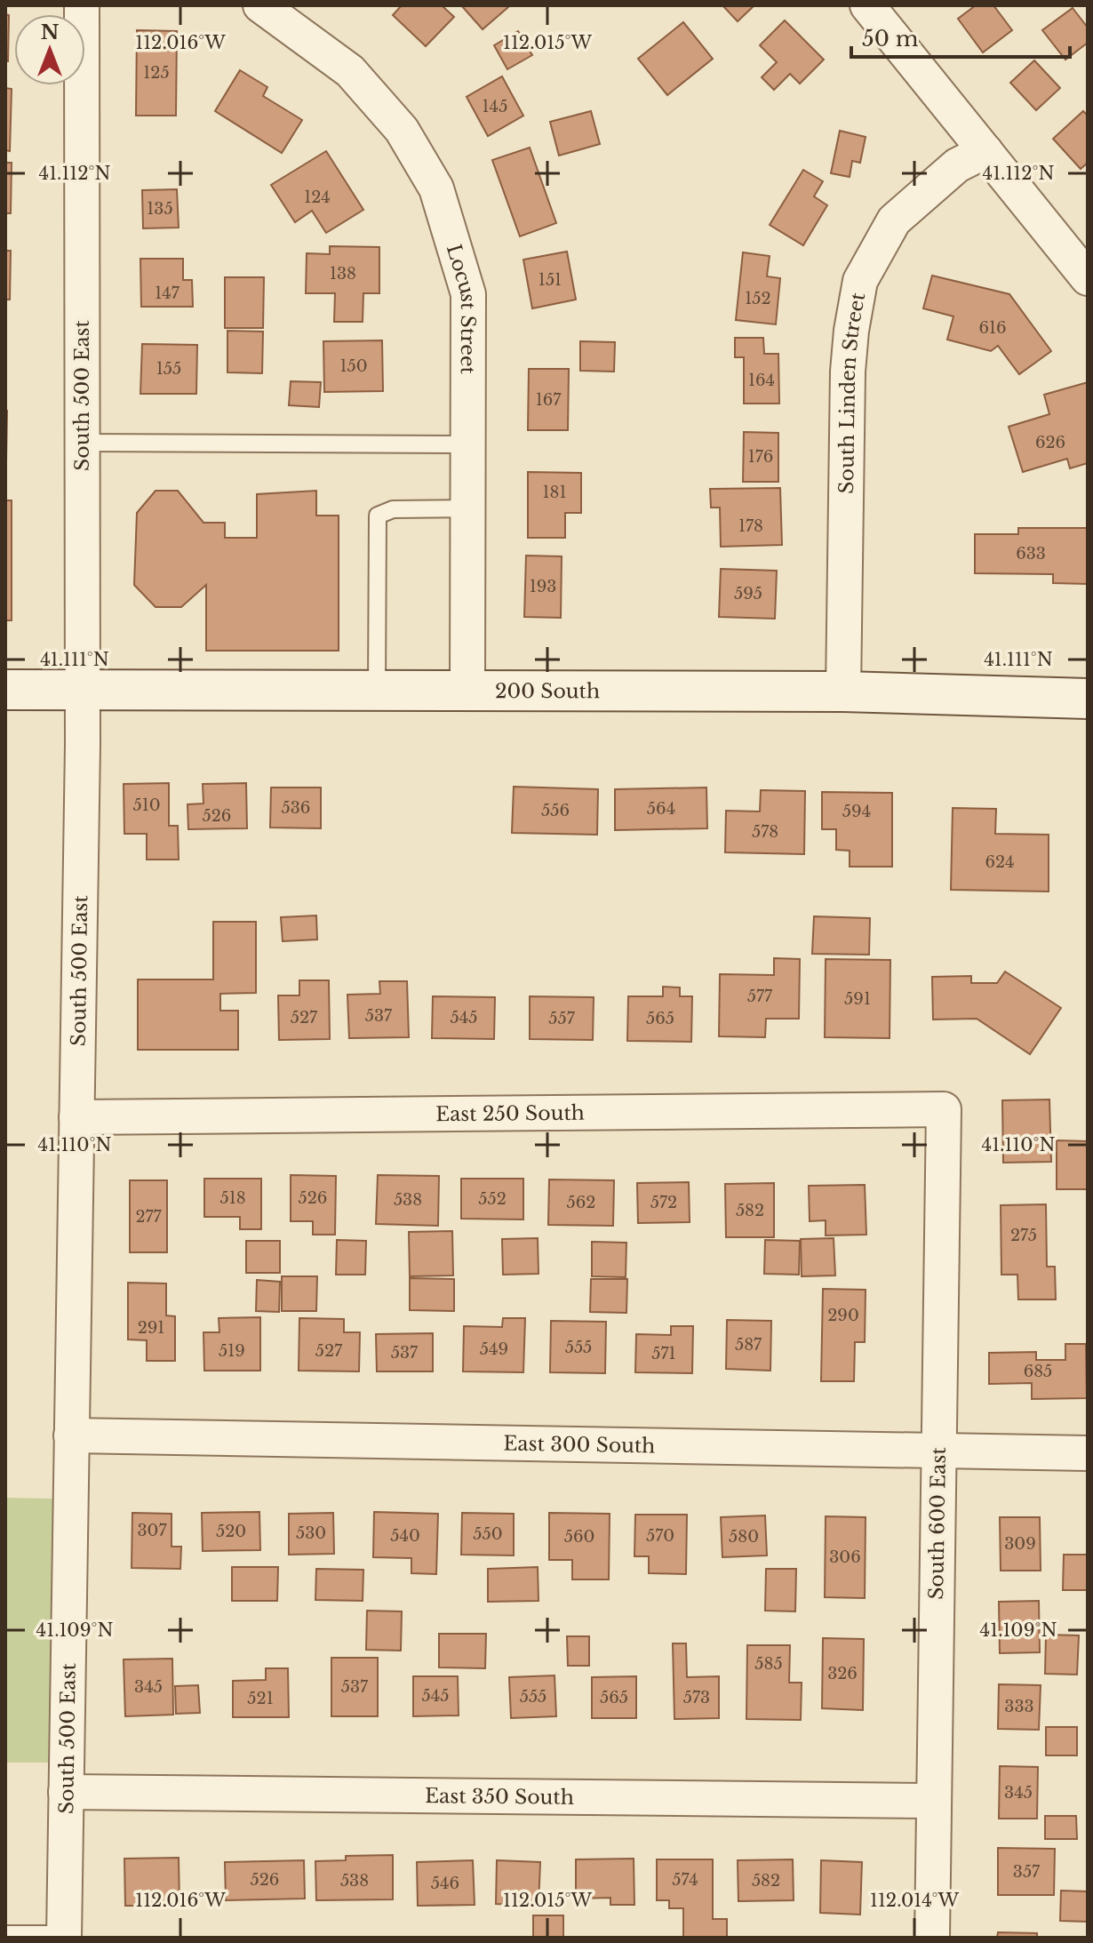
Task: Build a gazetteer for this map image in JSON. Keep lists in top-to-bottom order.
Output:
{
  "streets": {
    "street": [
      "Locust Street",
      "South Linden Street",
      "South 500 East",
      "200 South",
      "East 250 South",
      "East 300 South",
      "South 600 East",
      "East 350 South"
    ]
  },
  "crossings": [
    ["Locust Street", "200 South"],
    ["South Linden Street", "200 South"],
    ["South 500 East", "200 South"],
    ["South 500 East", "East 250 South"],
    ["South 500 East", "East 300 South"],
    ["South 500 East", "East 350 South"],
    ["East 250 South", "South 600 East"],
    ["East 300 South", "South 600 East"],
    ["South 600 East", "East 350 South"]
  ],
  "house_numbers": [
    "125",
    "145",
    "124",
    "135",
    "138",
    "151",
    "147",
    "152",
    "616",
    "150",
    "155",
    "164",
    "167",
    "626",
    "176",
    "181",
    "178",
    "633",
    "193",
    "595",
    "510",
    "536",
    "564",
    "556",
    "594",
    "526",
    "578",
    "624",
    "577",
    "591",
    "537",
    "527",
    "545",
    "557",
    "565",
    "518",
    "526",
    "552",
    "538",
    "562",
    "572",
    "582",
    "277",
    "275",
    "290",
    "291",
    "587",
    "555",
    "549",
    "519",
    "527",
    "537",
    "571",
    "685",
    "307",
    "520",
    "530",
    "550",
    "540",
    "570",
    "560",
    "580",
    "309",
    "306",
    "585",
    "326",
    "345",
    "537",
    "545",
    "555",
    "565",
    "573",
    "521",
    "333",
    "345",
    "357",
    "526",
    "574",
    "538",
    "582",
    "546"
  ],
  "scale_bar": "50 m",
  "north": "top",
  "coordinates": [
    "112.016°W",
    "112.015°W",
    "41.112°N",
    "41.111°N",
    "41.110°N",
    "41.109°N",
    "112.014°W"
  ]
}
